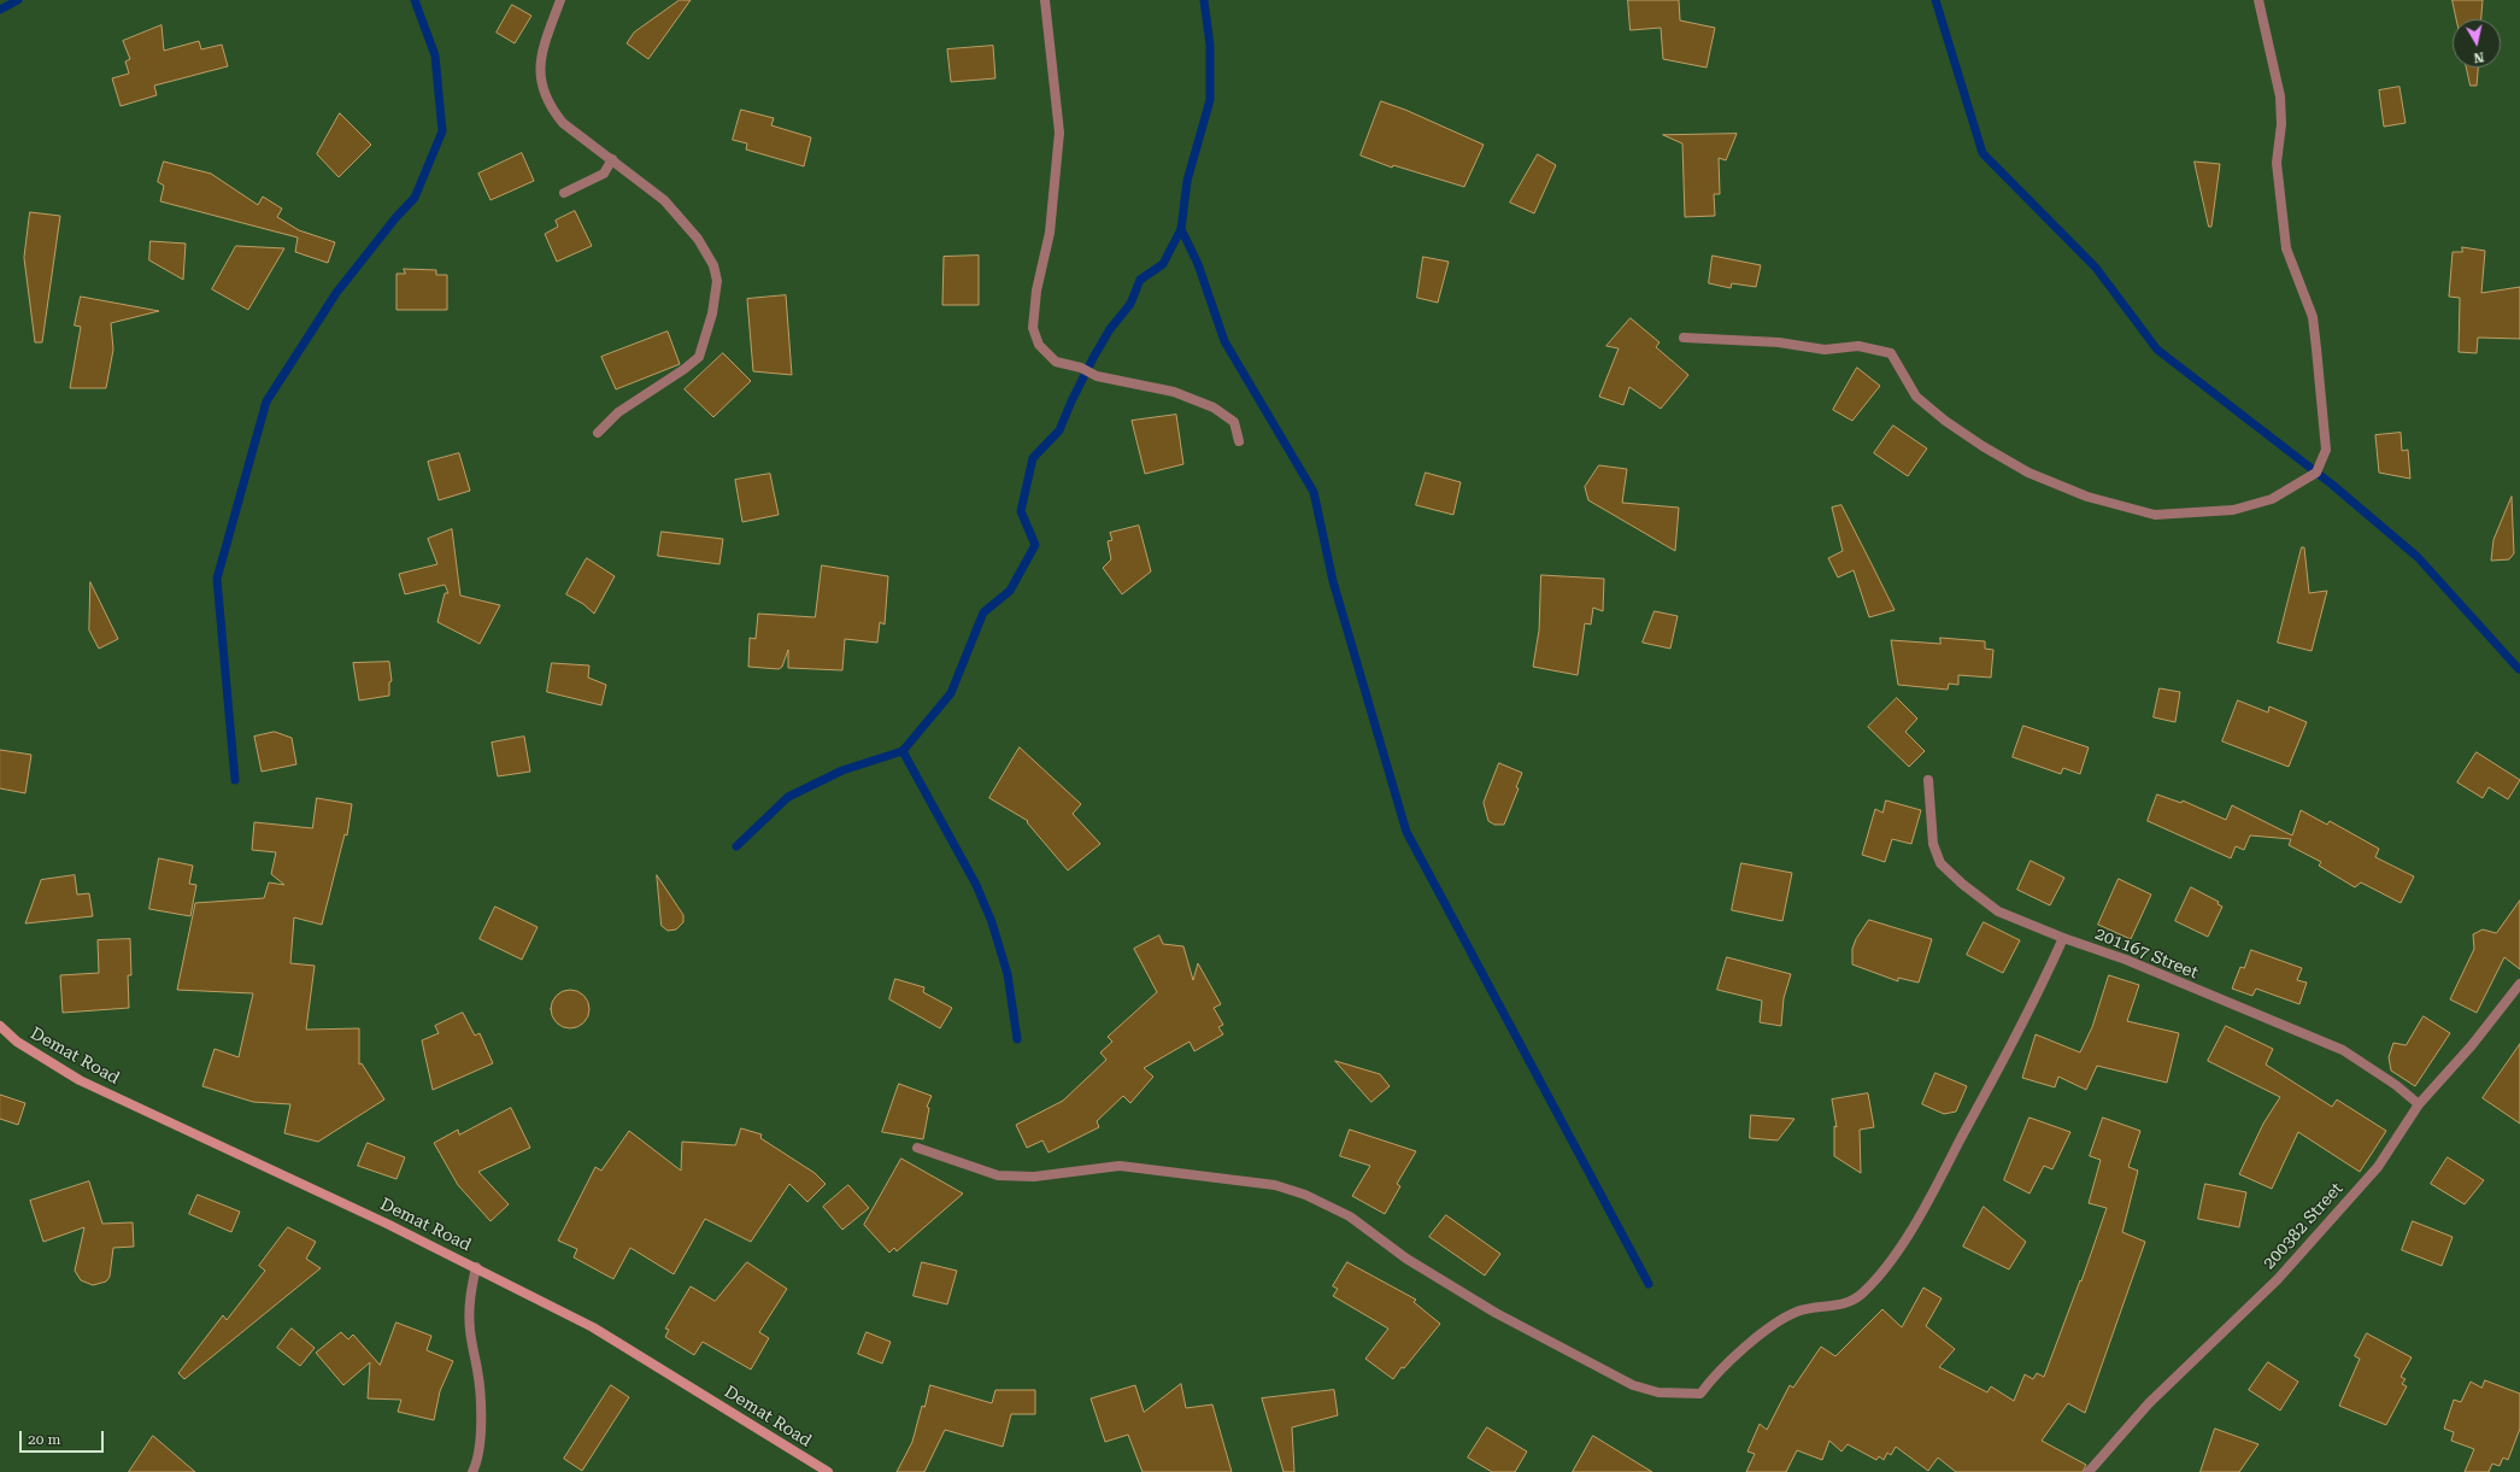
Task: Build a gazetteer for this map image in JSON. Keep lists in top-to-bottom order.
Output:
{
  "streets": {
    "street": ["201167 Street", "Demat Road", "200382 Street"]
  },
  "crossings": [
    ["201167 Street", "200382 Street"]
  ],
  "scale_bar": "20 m",
  "north": "bottom"
}
